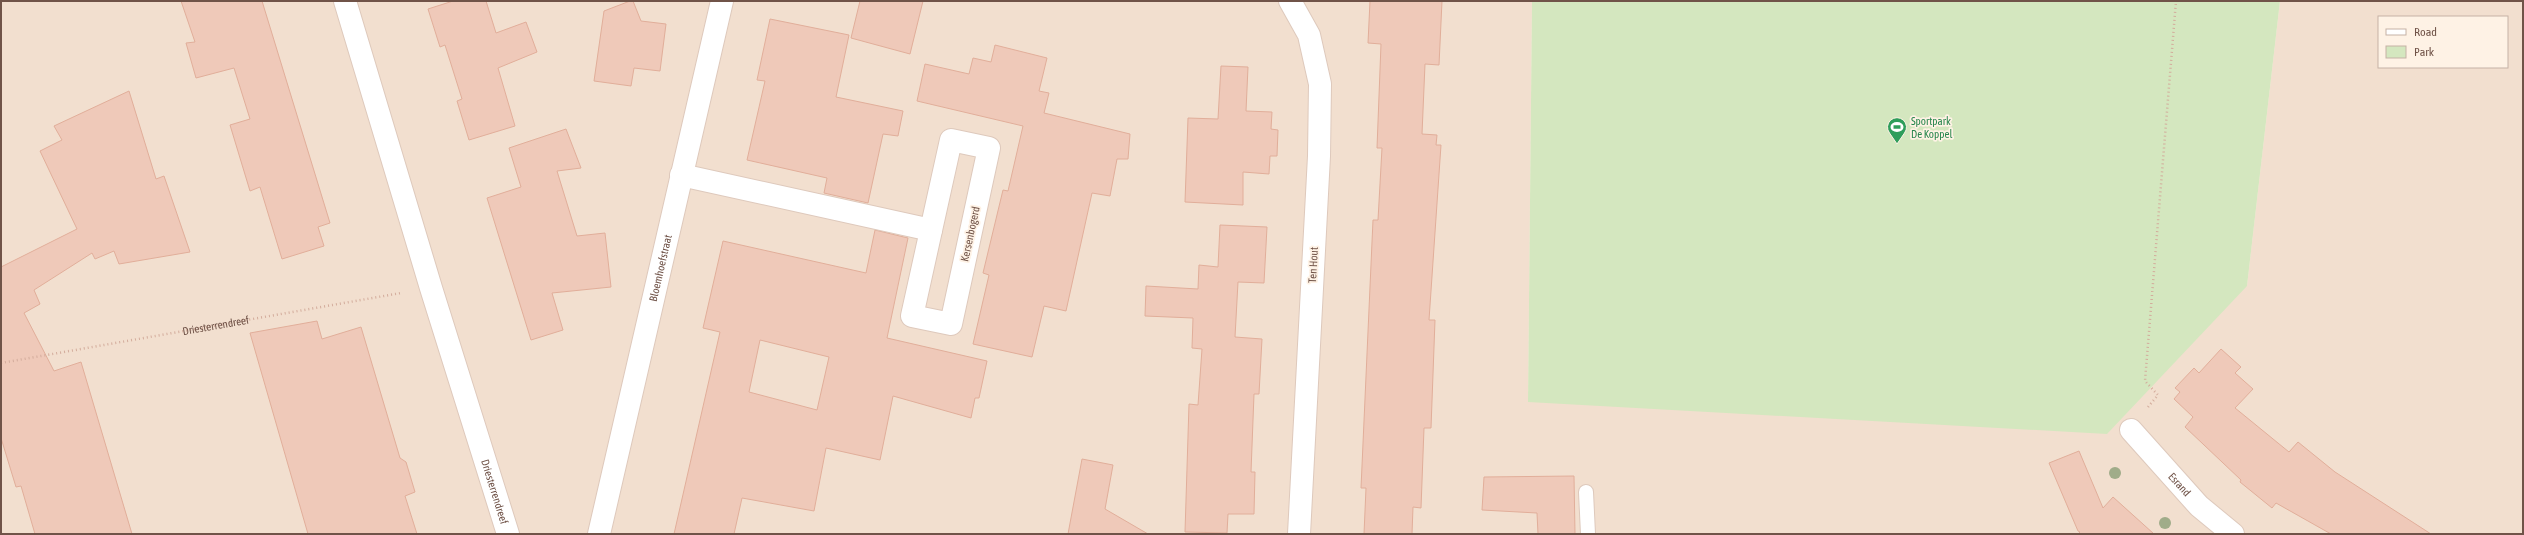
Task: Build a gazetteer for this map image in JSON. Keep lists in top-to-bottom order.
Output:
{
  "streets": {
    "street": [
      "Kersenbogerd",
      "Ten Hout",
      "Bloemhoefstraat",
      "Driesterrendreef",
      "Esrand"
    ]
  },
  "places": {
    "sports": ["Sportpark De Koppel"]
  },
  "legend": ["Road", "Park"]
}
